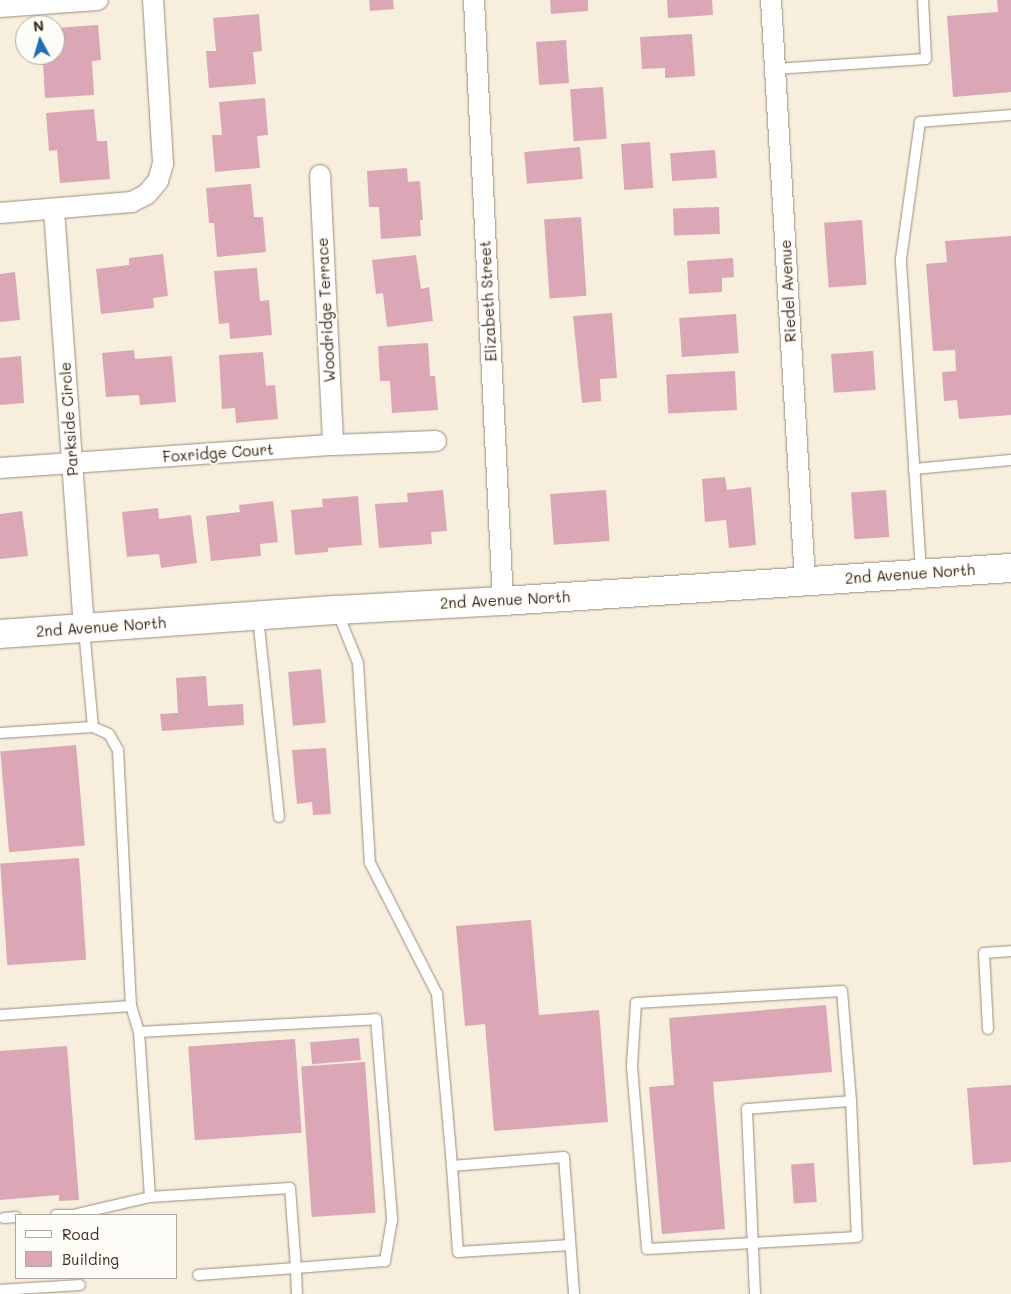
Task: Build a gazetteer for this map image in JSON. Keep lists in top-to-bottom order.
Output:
{
  "streets": {
    "street": [
      "Riedel Avenue",
      "Elizabeth Street",
      "Woodridge Terrace",
      "Parkside Circle",
      "Foxridge Court",
      "2nd Avenue North"
    ]
  },
  "crossings": [
    ["Riedel Avenue", "2nd Avenue North"],
    ["Elizabeth Street", "2nd Avenue North"],
    ["Woodridge Terrace", "Foxridge Court"],
    ["Parkside Circle", "Foxridge Court"],
    ["Parkside Circle", "2nd Avenue North"]
  ],
  "legend": ["Road", "Building"],
  "north": "top"
}
